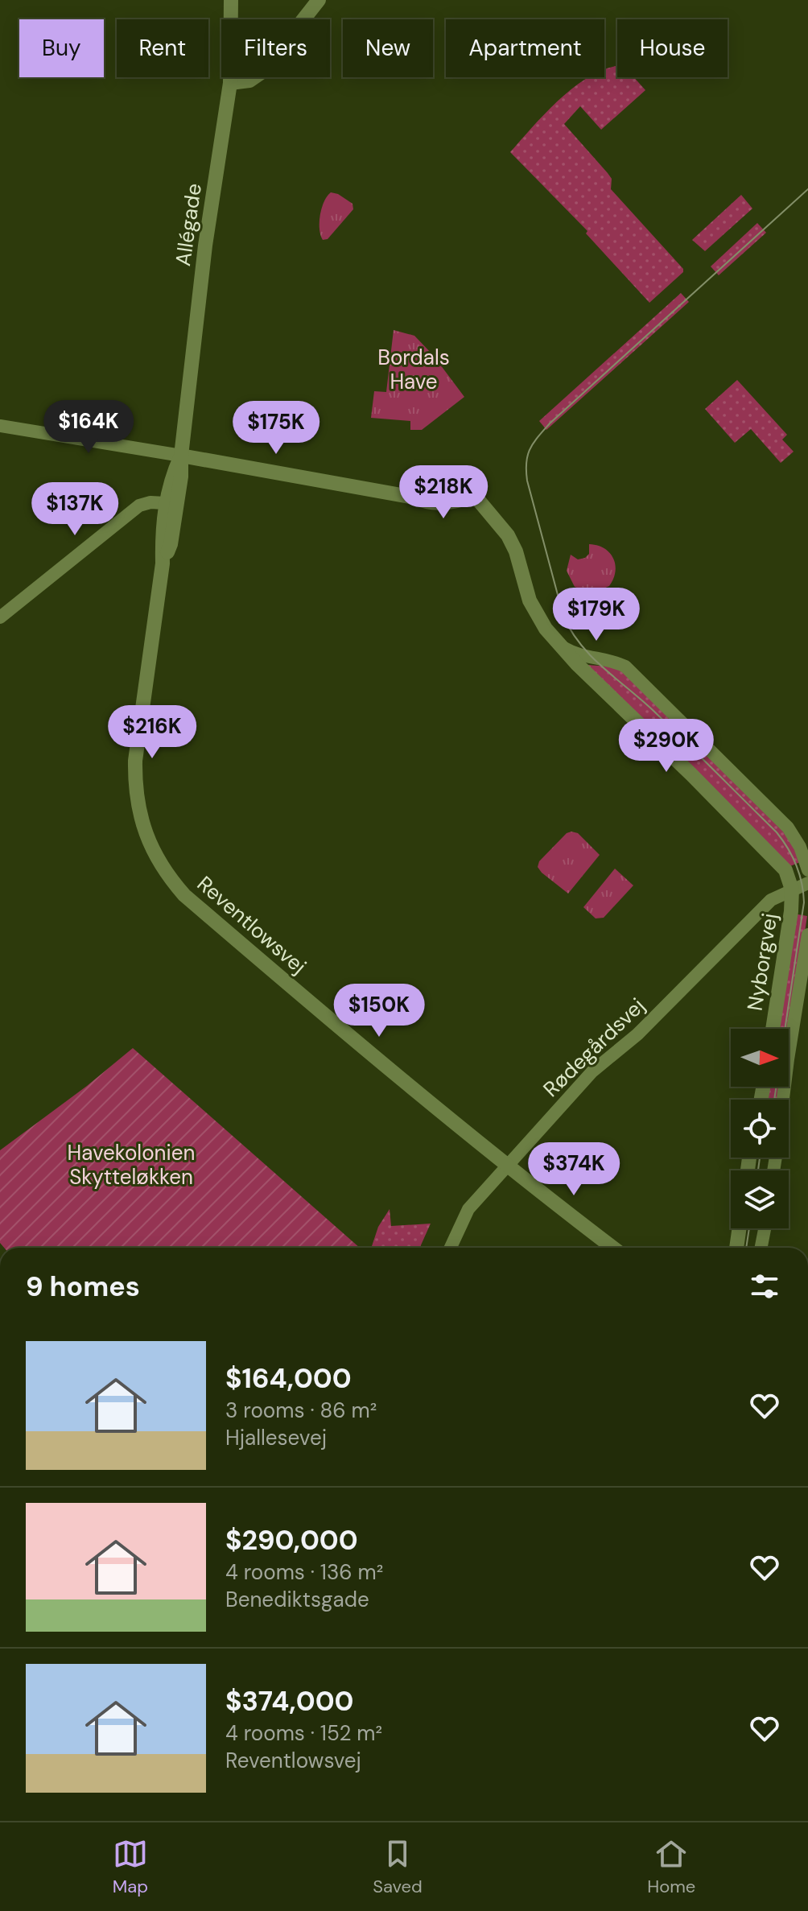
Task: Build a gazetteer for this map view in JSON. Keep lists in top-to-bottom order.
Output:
{
  "streets": {
    "main road": ["Allégade", "Reventlowsvej", "Nyborgvej"],
    "street": ["Rødegårdsvej"]
  },
  "crossings": [
    ["Allégade", "Reventlowsvej"],
    ["Reventlowsvej", "Rødegårdsvej"],
    ["Nyborgvej", "Rødegårdsvej"]
  ],
  "parks": ["Bordals Have", "Havekolonien Skytteløkken"],
  "north": "right",
  "page": {
    "chip": [
      "Buy",
      "Rent",
      "Filters",
      "New",
      "Apartment",
      "House"
    ],
    "price": [
      "$164K",
      "$175K",
      "$218K",
      "$137K",
      "$179K",
      "$216K",
      "$290K",
      "$150K",
      "$374K"
    ],
    "heading": "9 homes",
    "list": [
      {
        "name": "$164,000",
        "note": "3 rooms · 86 m² · Hjallesevej"
      },
      {
        "name": "$290,000",
        "note": "4 rooms · 136 m² · Benediktsgade"
      },
      {
        "name": "$374,000",
        "note": "4 rooms · 152 m² · Reventlowsvej"
      }
    ],
    "tabs": ["Map", "Saved", "Home"]
  }
}
